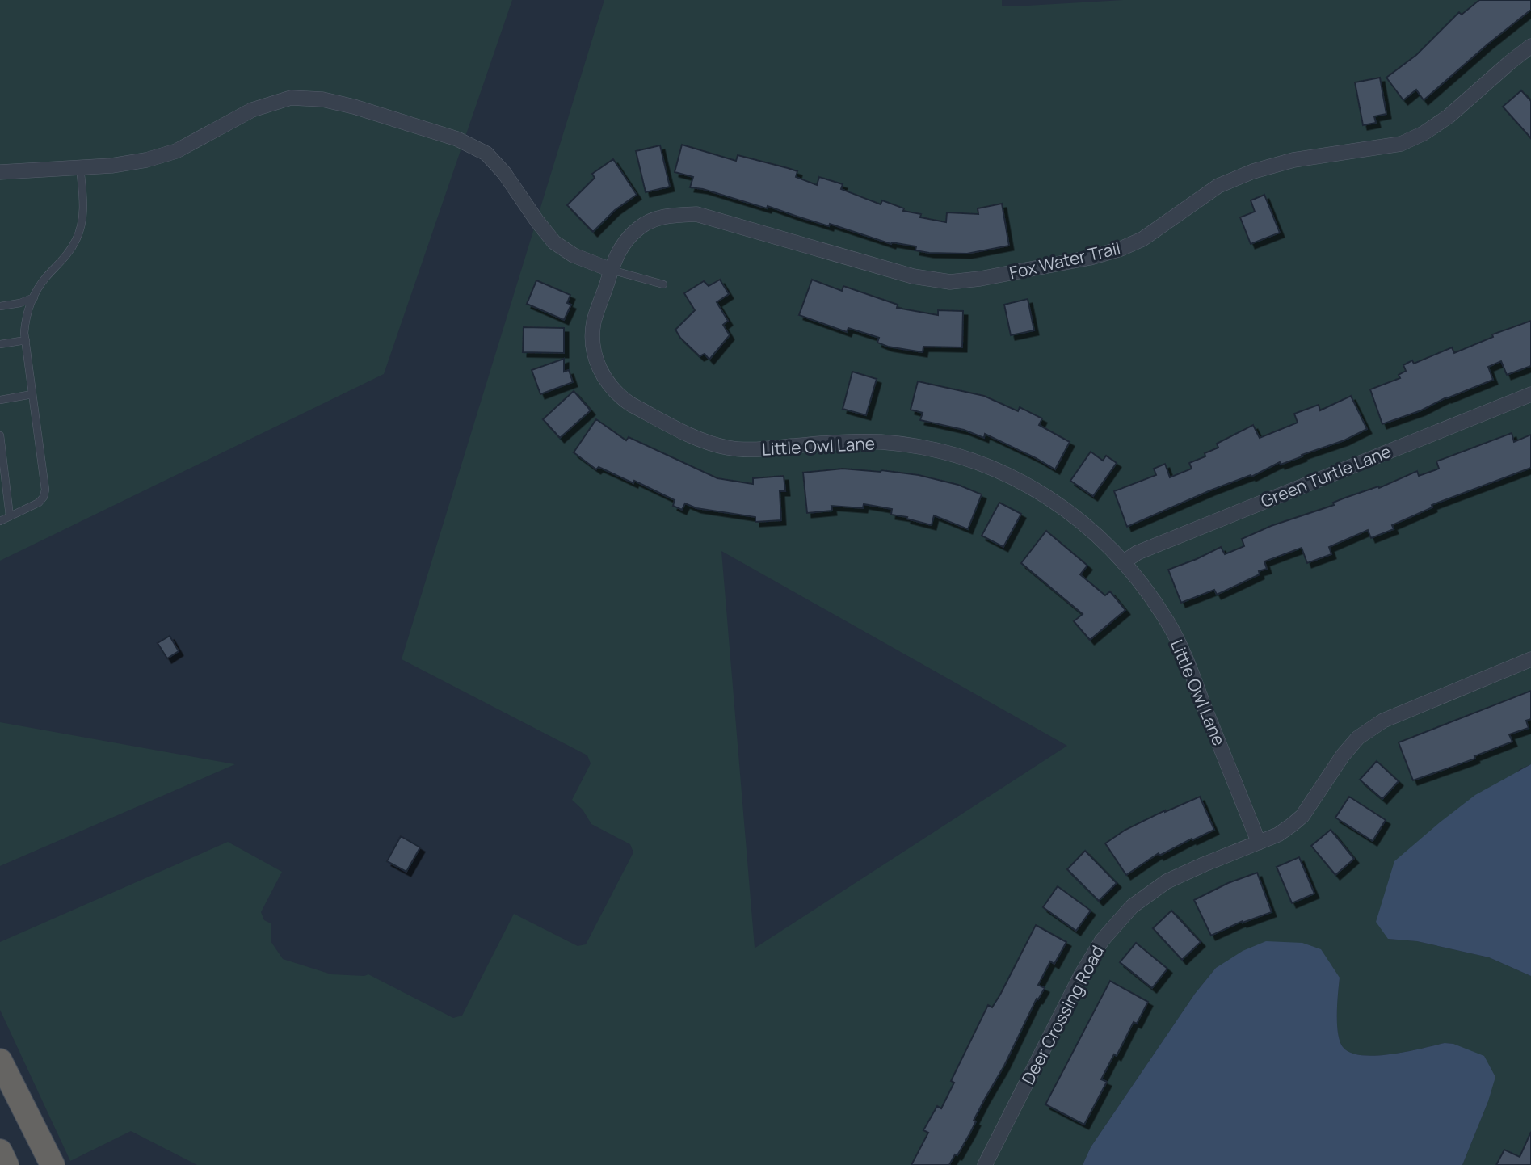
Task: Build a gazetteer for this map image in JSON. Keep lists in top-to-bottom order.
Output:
{
  "streets": {
    "street": [
      "Fox Water Trail",
      "Little Owl Lane",
      "Green Turtle Lane",
      "Deer Crossing Road"
    ]
  },
  "crossings": [
    ["Fox Water Trail", "Little Owl Lane"],
    ["Little Owl Lane", "Green Turtle Lane"],
    ["Little Owl Lane", "Deer Crossing Road"]
  ]
}
